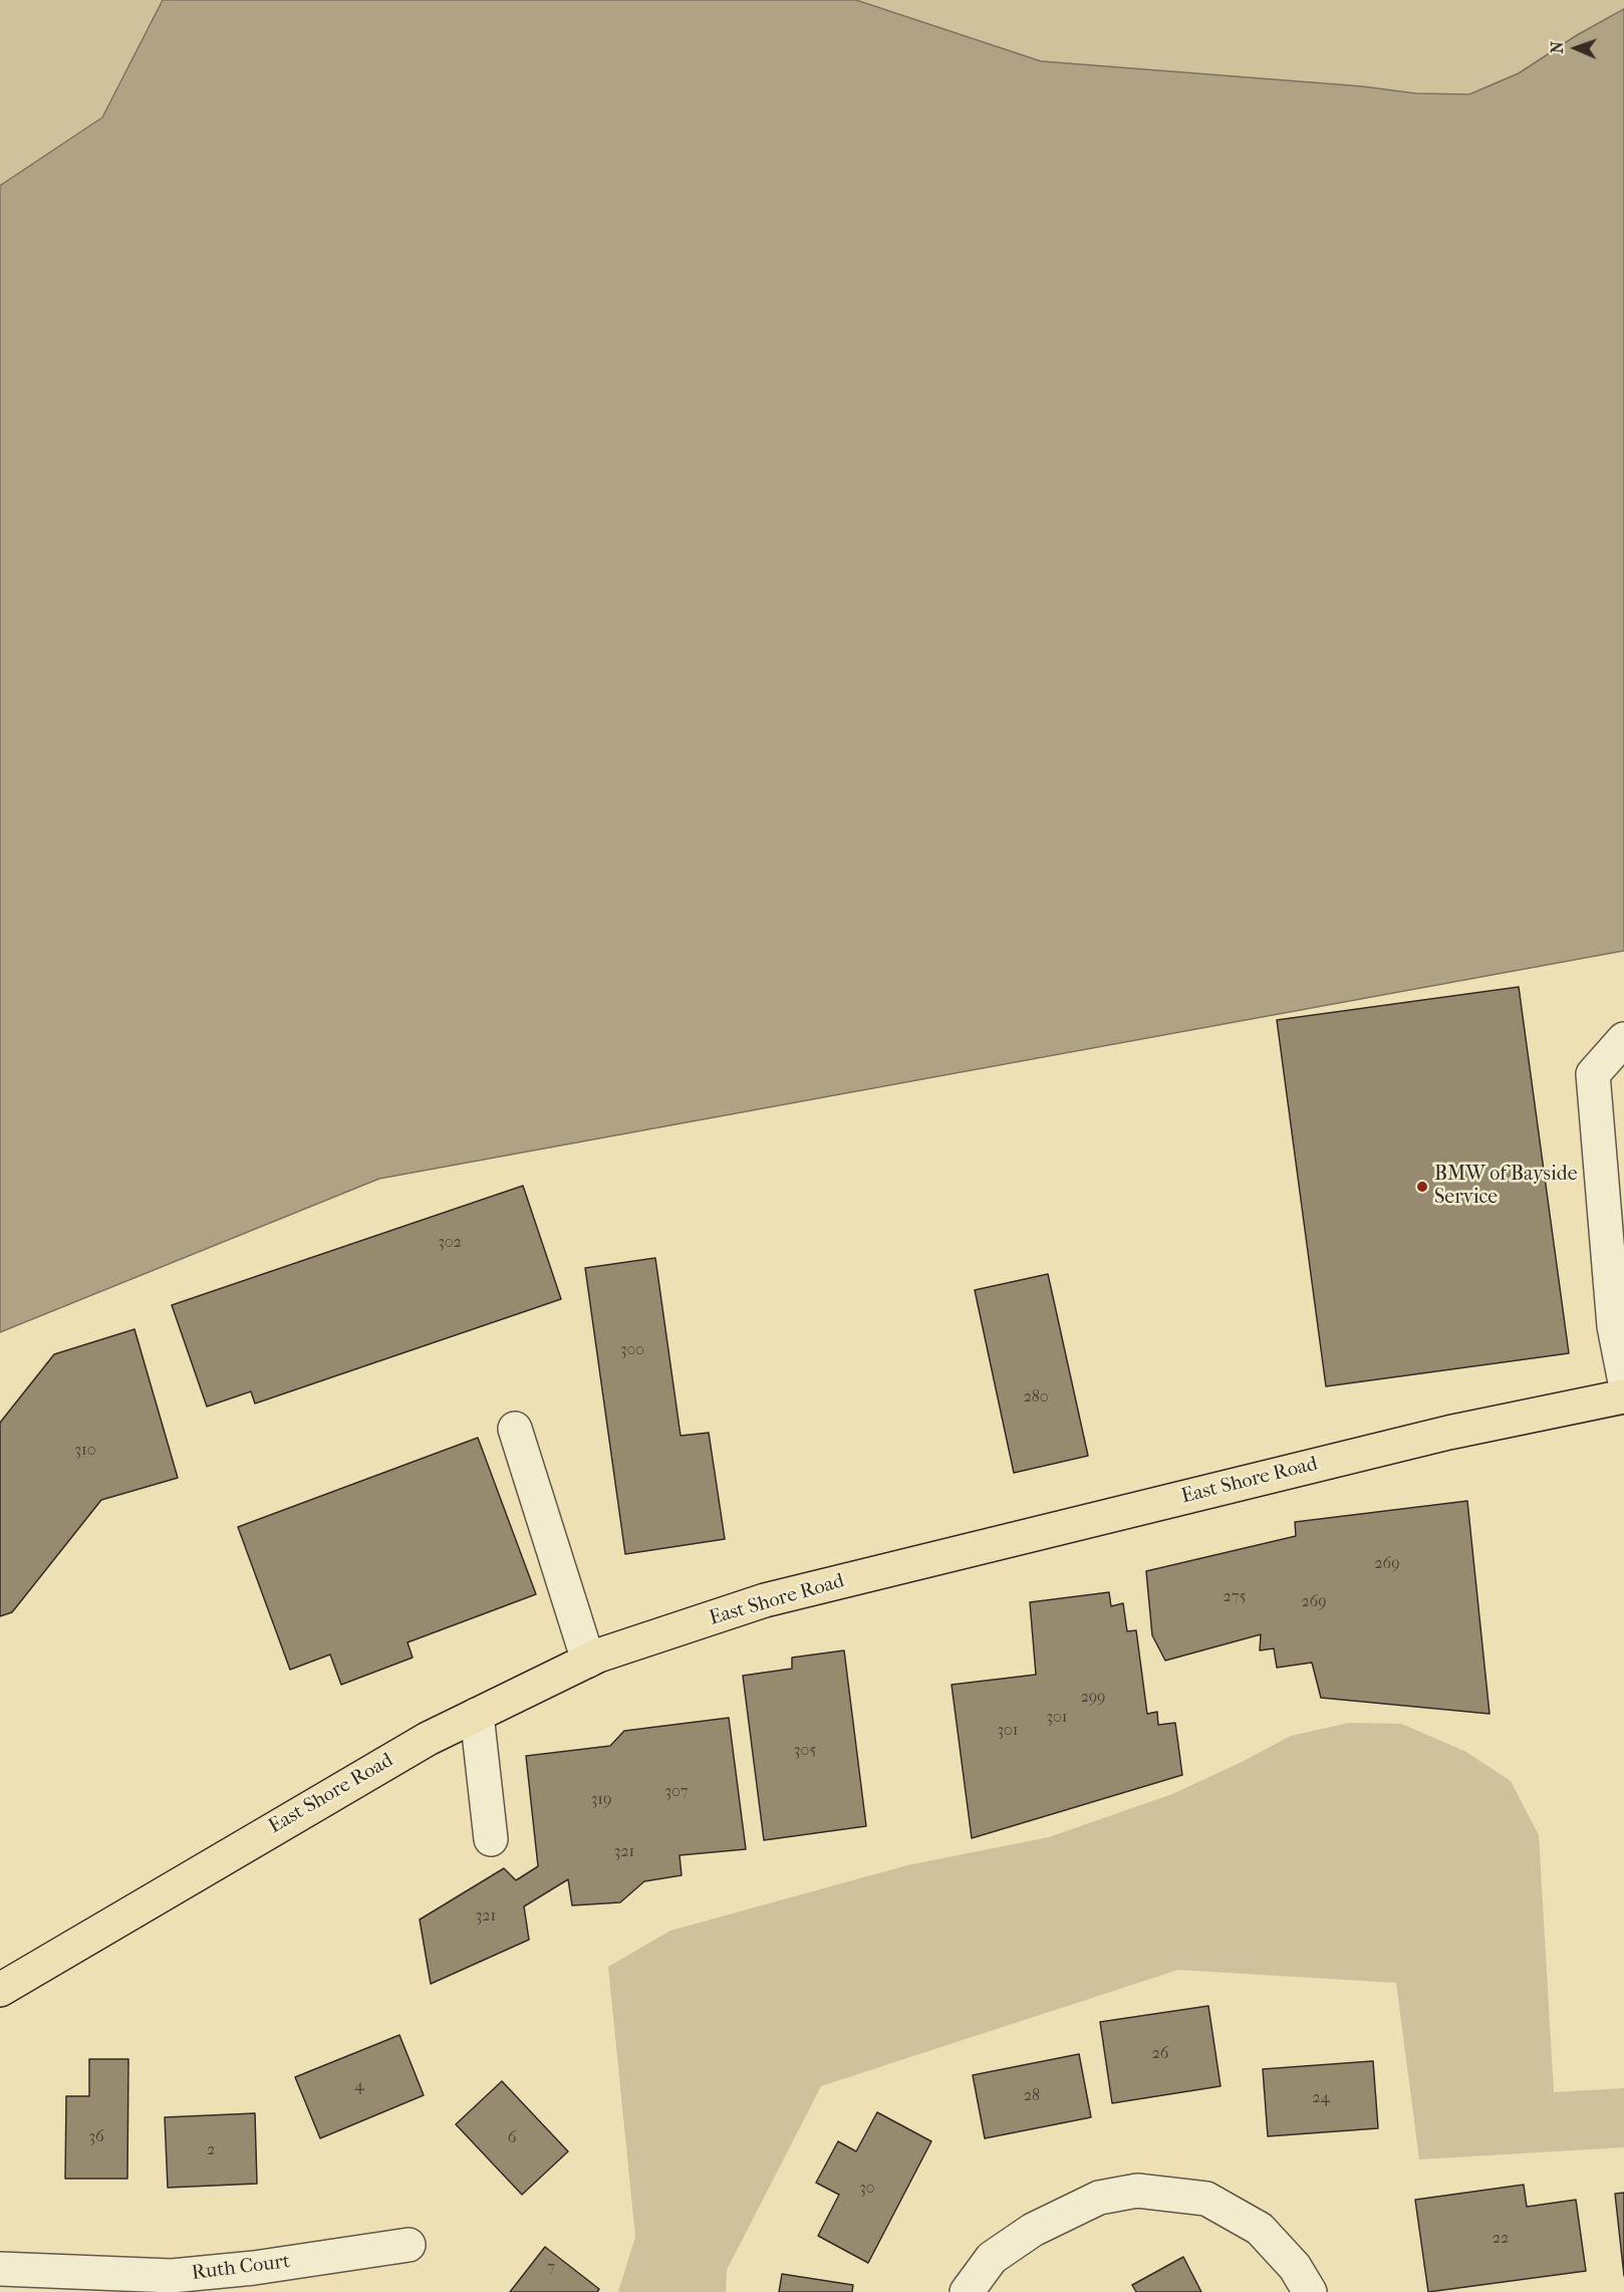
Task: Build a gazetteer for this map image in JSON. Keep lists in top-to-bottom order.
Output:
{
  "streets": {
    "main road": ["East Shore Road"],
    "street": ["Ruth Court"]
  },
  "places": ["BMW of Bayside Service"],
  "house_numbers": [
    "302",
    "300",
    "280",
    "310",
    "269",
    "275",
    "269",
    "299",
    "301",
    "301",
    "305",
    "307",
    "319",
    "321",
    "321",
    "26",
    "4",
    "28",
    "24",
    "36",
    "6",
    "2",
    "30",
    "22",
    "7"
  ],
  "north": "left"
}
